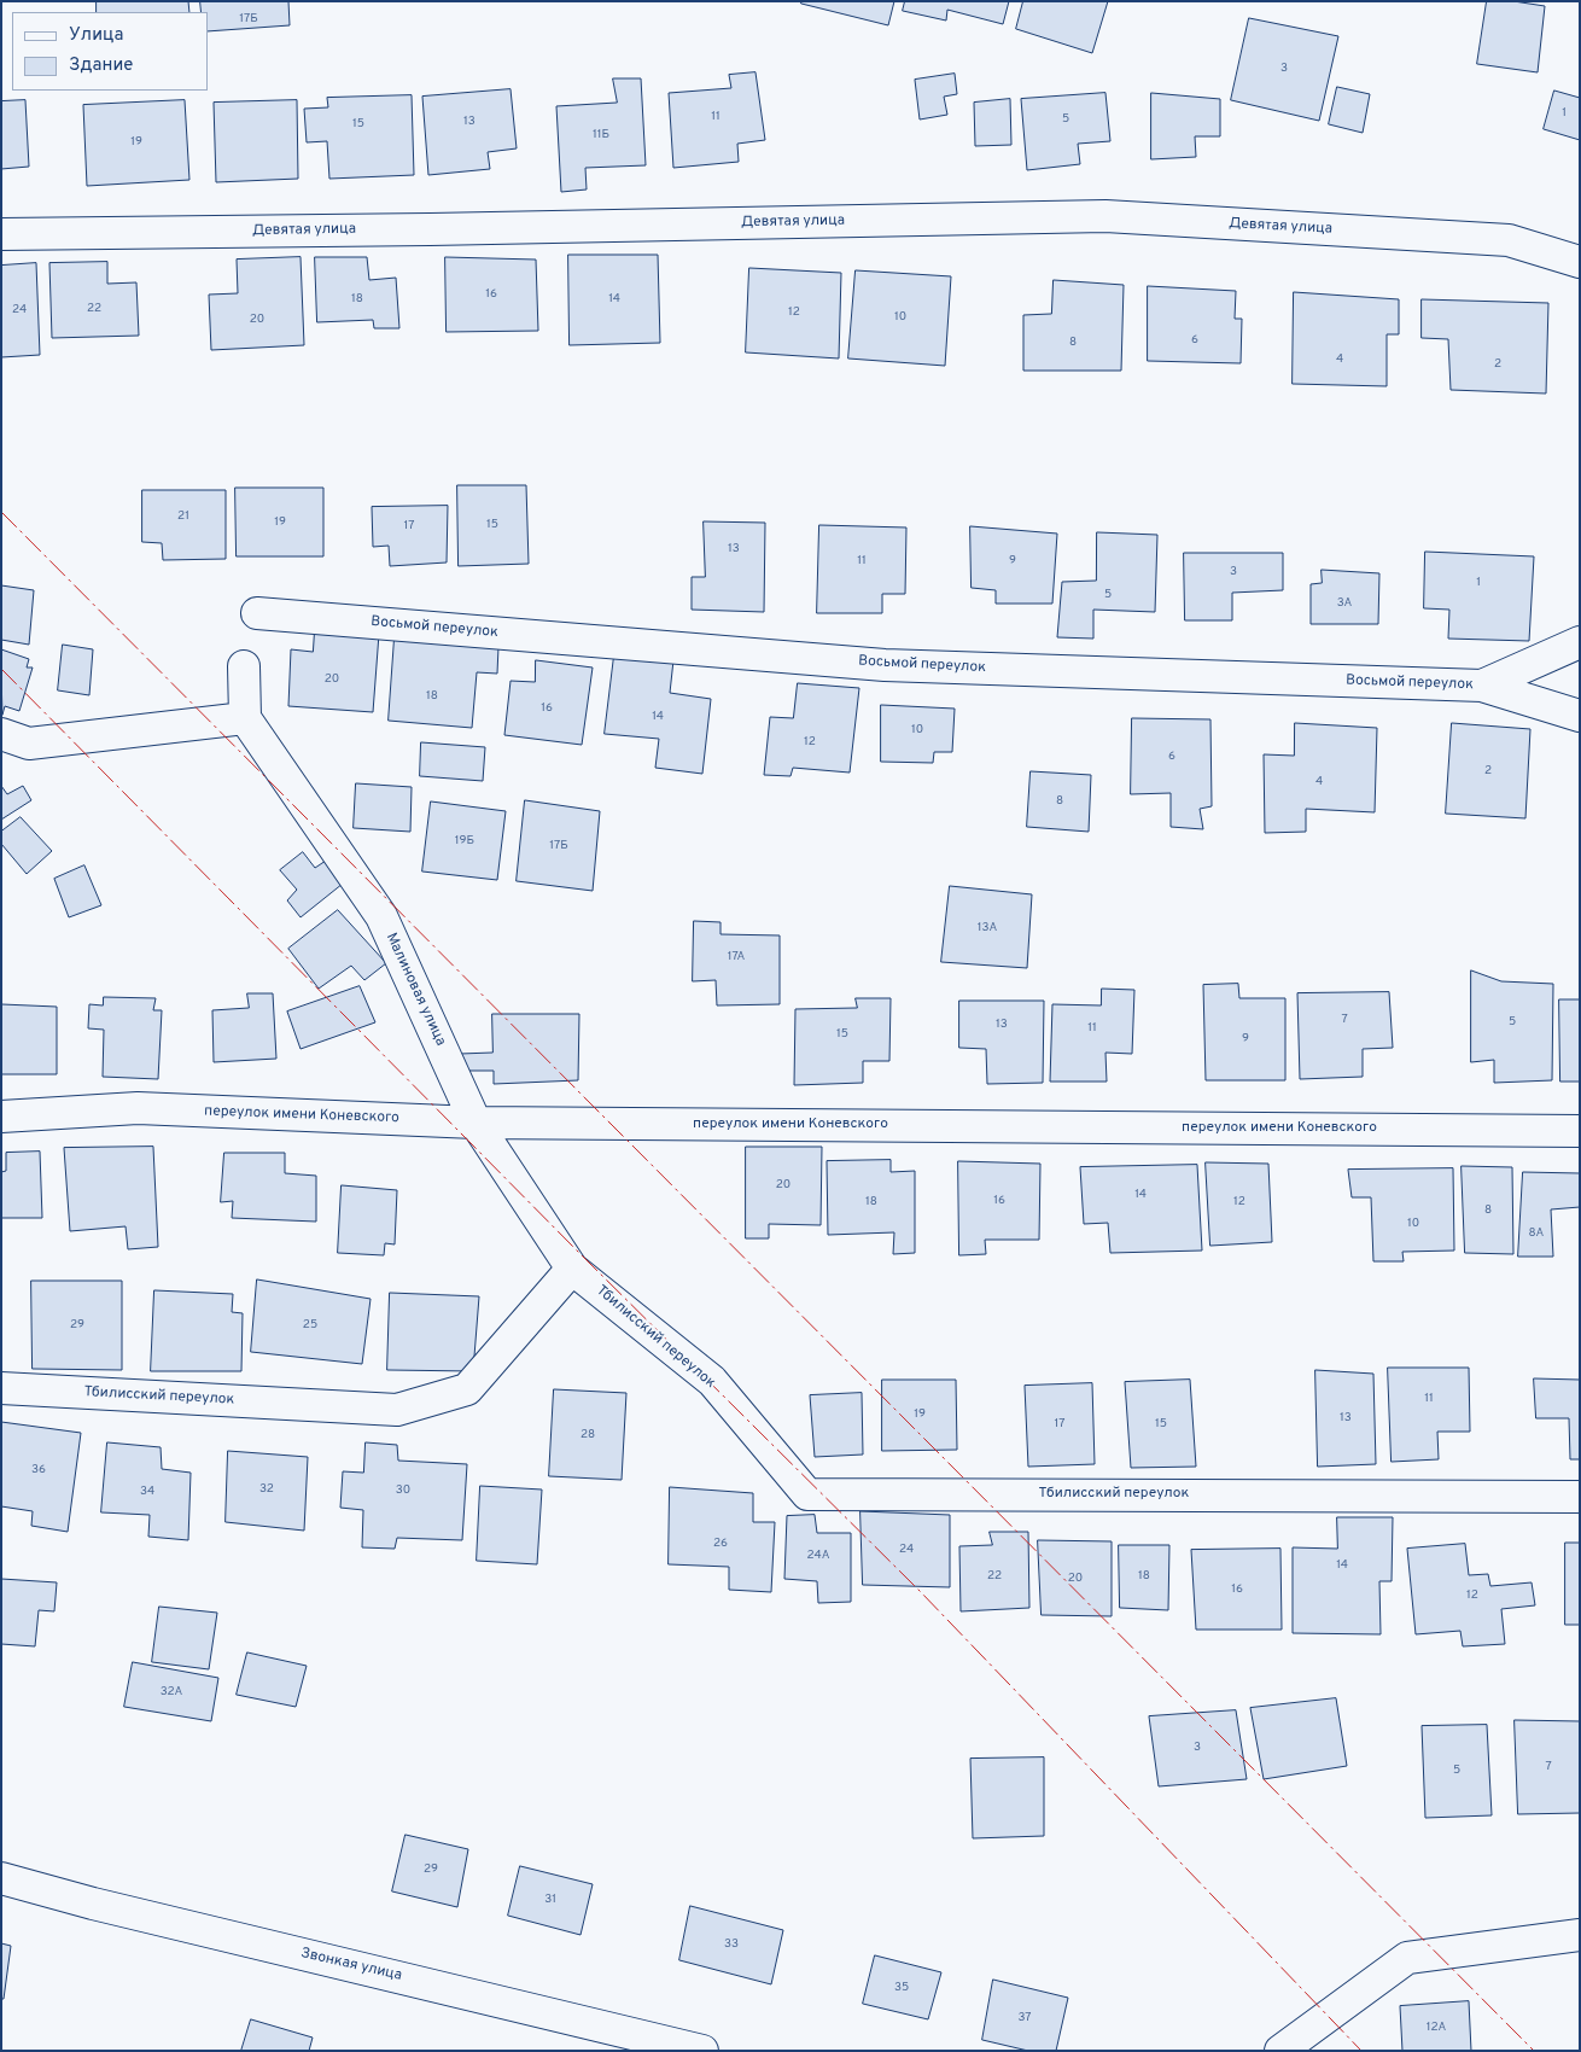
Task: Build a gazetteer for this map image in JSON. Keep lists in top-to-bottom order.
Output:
{
  "streets": {
    "street": [
      "Девятая улица",
      "Восьмой переулок",
      "Малиновая улица",
      "переулок имени Коневского",
      "Тбилисский переулок",
      "Звонкая улица"
    ]
  },
  "crossings": [
    ["Малиновая улица", "переулок имени Коневского"],
    ["Малиновая улица", "Тбилисский переулок"]
  ],
  "house_numbers": [
    "17Б",
    "3",
    "1",
    "11",
    "5",
    "13",
    "15",
    "11Б",
    "19",
    "16",
    "18",
    "14",
    "22",
    "24",
    "12",
    "10",
    "20",
    "6",
    "8",
    "4",
    "2",
    "21",
    "19",
    "15",
    "17",
    "13",
    "11",
    "9",
    "3",
    "1",
    "5",
    "3А",
    "20",
    "18",
    "16",
    "14",
    "10",
    "12",
    "6",
    "2",
    "4",
    "8",
    "19Б",
    "17Б",
    "13А",
    "17А",
    "7",
    "5",
    "13",
    "11",
    "15",
    "9",
    "20",
    "14",
    "16",
    "18",
    "12",
    "8",
    "10",
    "8А",
    "29",
    "25",
    "11",
    "19",
    "13",
    "17",
    "15",
    "28",
    "36",
    "32",
    "30",
    "34",
    "26",
    "24",
    "24А",
    "14",
    "22",
    "18",
    "20",
    "16",
    "12",
    "32А",
    "3",
    "7",
    "5",
    "29",
    "31",
    "33",
    "35",
    "37",
    "12А"
  ],
  "legend": ["Улица", "Здание"]
}
